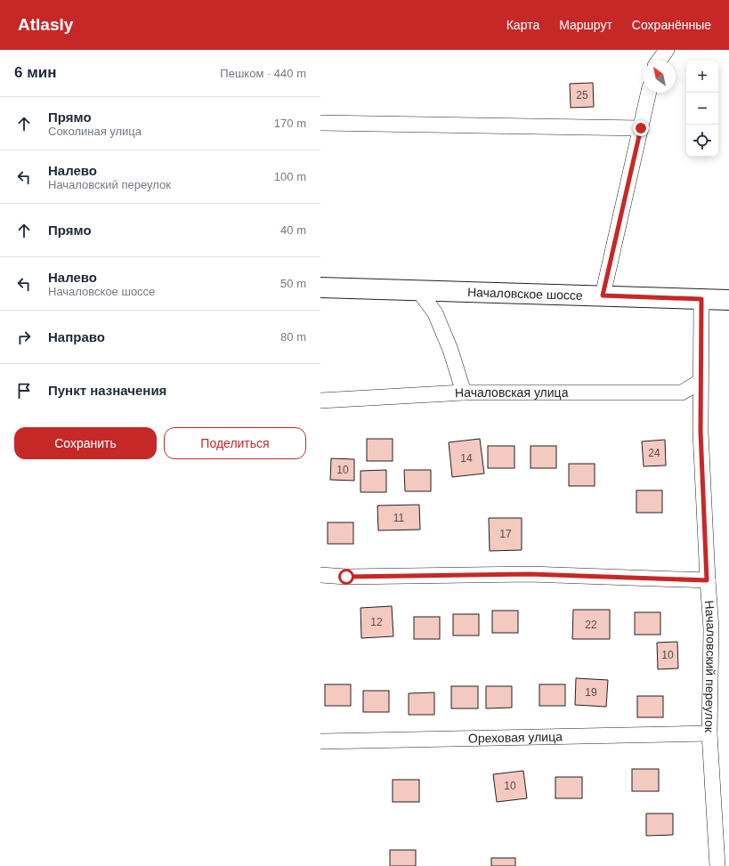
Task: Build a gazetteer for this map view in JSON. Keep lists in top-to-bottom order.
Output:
{
  "streets": {
    "main road": ["Началовское шоссе"],
    "street": ["Началовская улица", "Началовский переулок", "Ореховая улица"]
  },
  "crossings": [
    ["Началовское шоссе", "Началовский переулок"],
    ["Началовская улица", "Началовский переулок"],
    ["Началовский переулок", "Ореховая улица"]
  ],
  "house_numbers": [
    "25",
    "24",
    "14",
    "10",
    "11",
    "17",
    "12",
    "22",
    "10",
    "19",
    "10"
  ],
  "north": "top left",
  "page": {
    "header": "Atlasly",
    "nav": ["Карта", "Маршрут", "Сохранённые"],
    "heading": ["6 мин", "Пешком · 440 m"],
    "map_buttons": ["+", "−"],
    "list": [
      ["Прямо", "Соколиная улица", "170 m"],
      ["Налево", "Началовский переулок", "100 m"],
      ["Прямо", "40 m"],
      ["Налево", "Началовское шоссе", "50 m"],
      ["Направо", "80 m"],
      "Пункт назначения"
    ],
    "buttons": ["Сохранить", "Поделиться"]
  }
}
